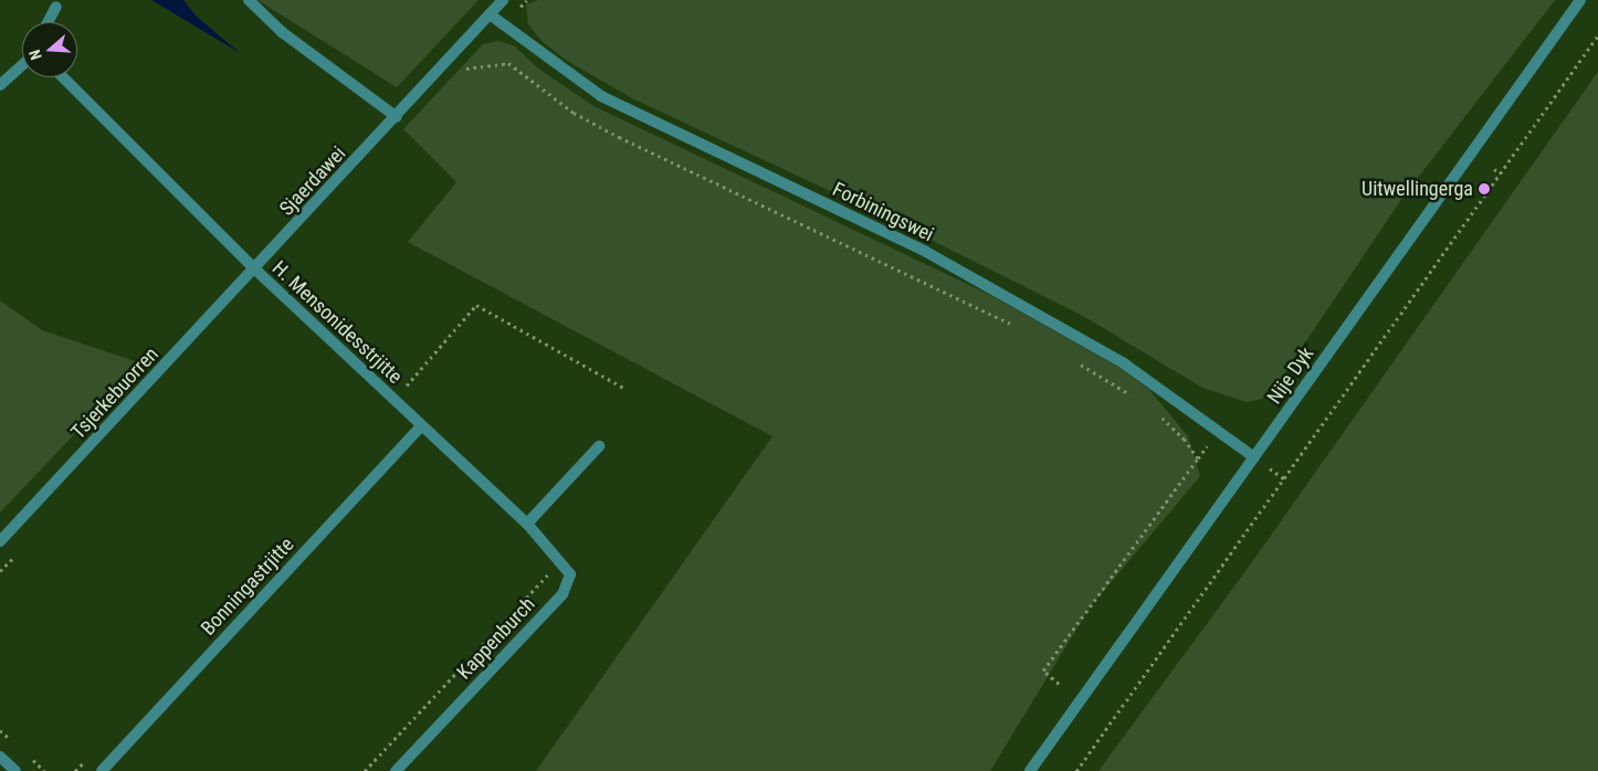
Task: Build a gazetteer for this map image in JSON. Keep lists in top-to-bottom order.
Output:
{
  "streets": {
    "street": [
      "Sjaerdawei",
      "Forbiningswei",
      "H. Mensonidesstrjitte",
      "Nije Dyk",
      "Tsjerkebuorren",
      "Bonningastrjitte",
      "Kappenburch"
    ]
  },
  "crossings": [
    ["Sjaerdawei", "Forbiningswei"],
    ["Sjaerdawei", "H. Mensonidesstrjitte"],
    ["Sjaerdawei", "Tsjerkebuorren"],
    ["Forbiningswei", "Nije Dyk"],
    ["H. Mensonidesstrjitte", "Tsjerkebuorren"],
    ["H. Mensonidesstrjitte", "Bonningastrjitte"]
  ],
  "places": ["Uitwellingerga"],
  "north": "left"
}
